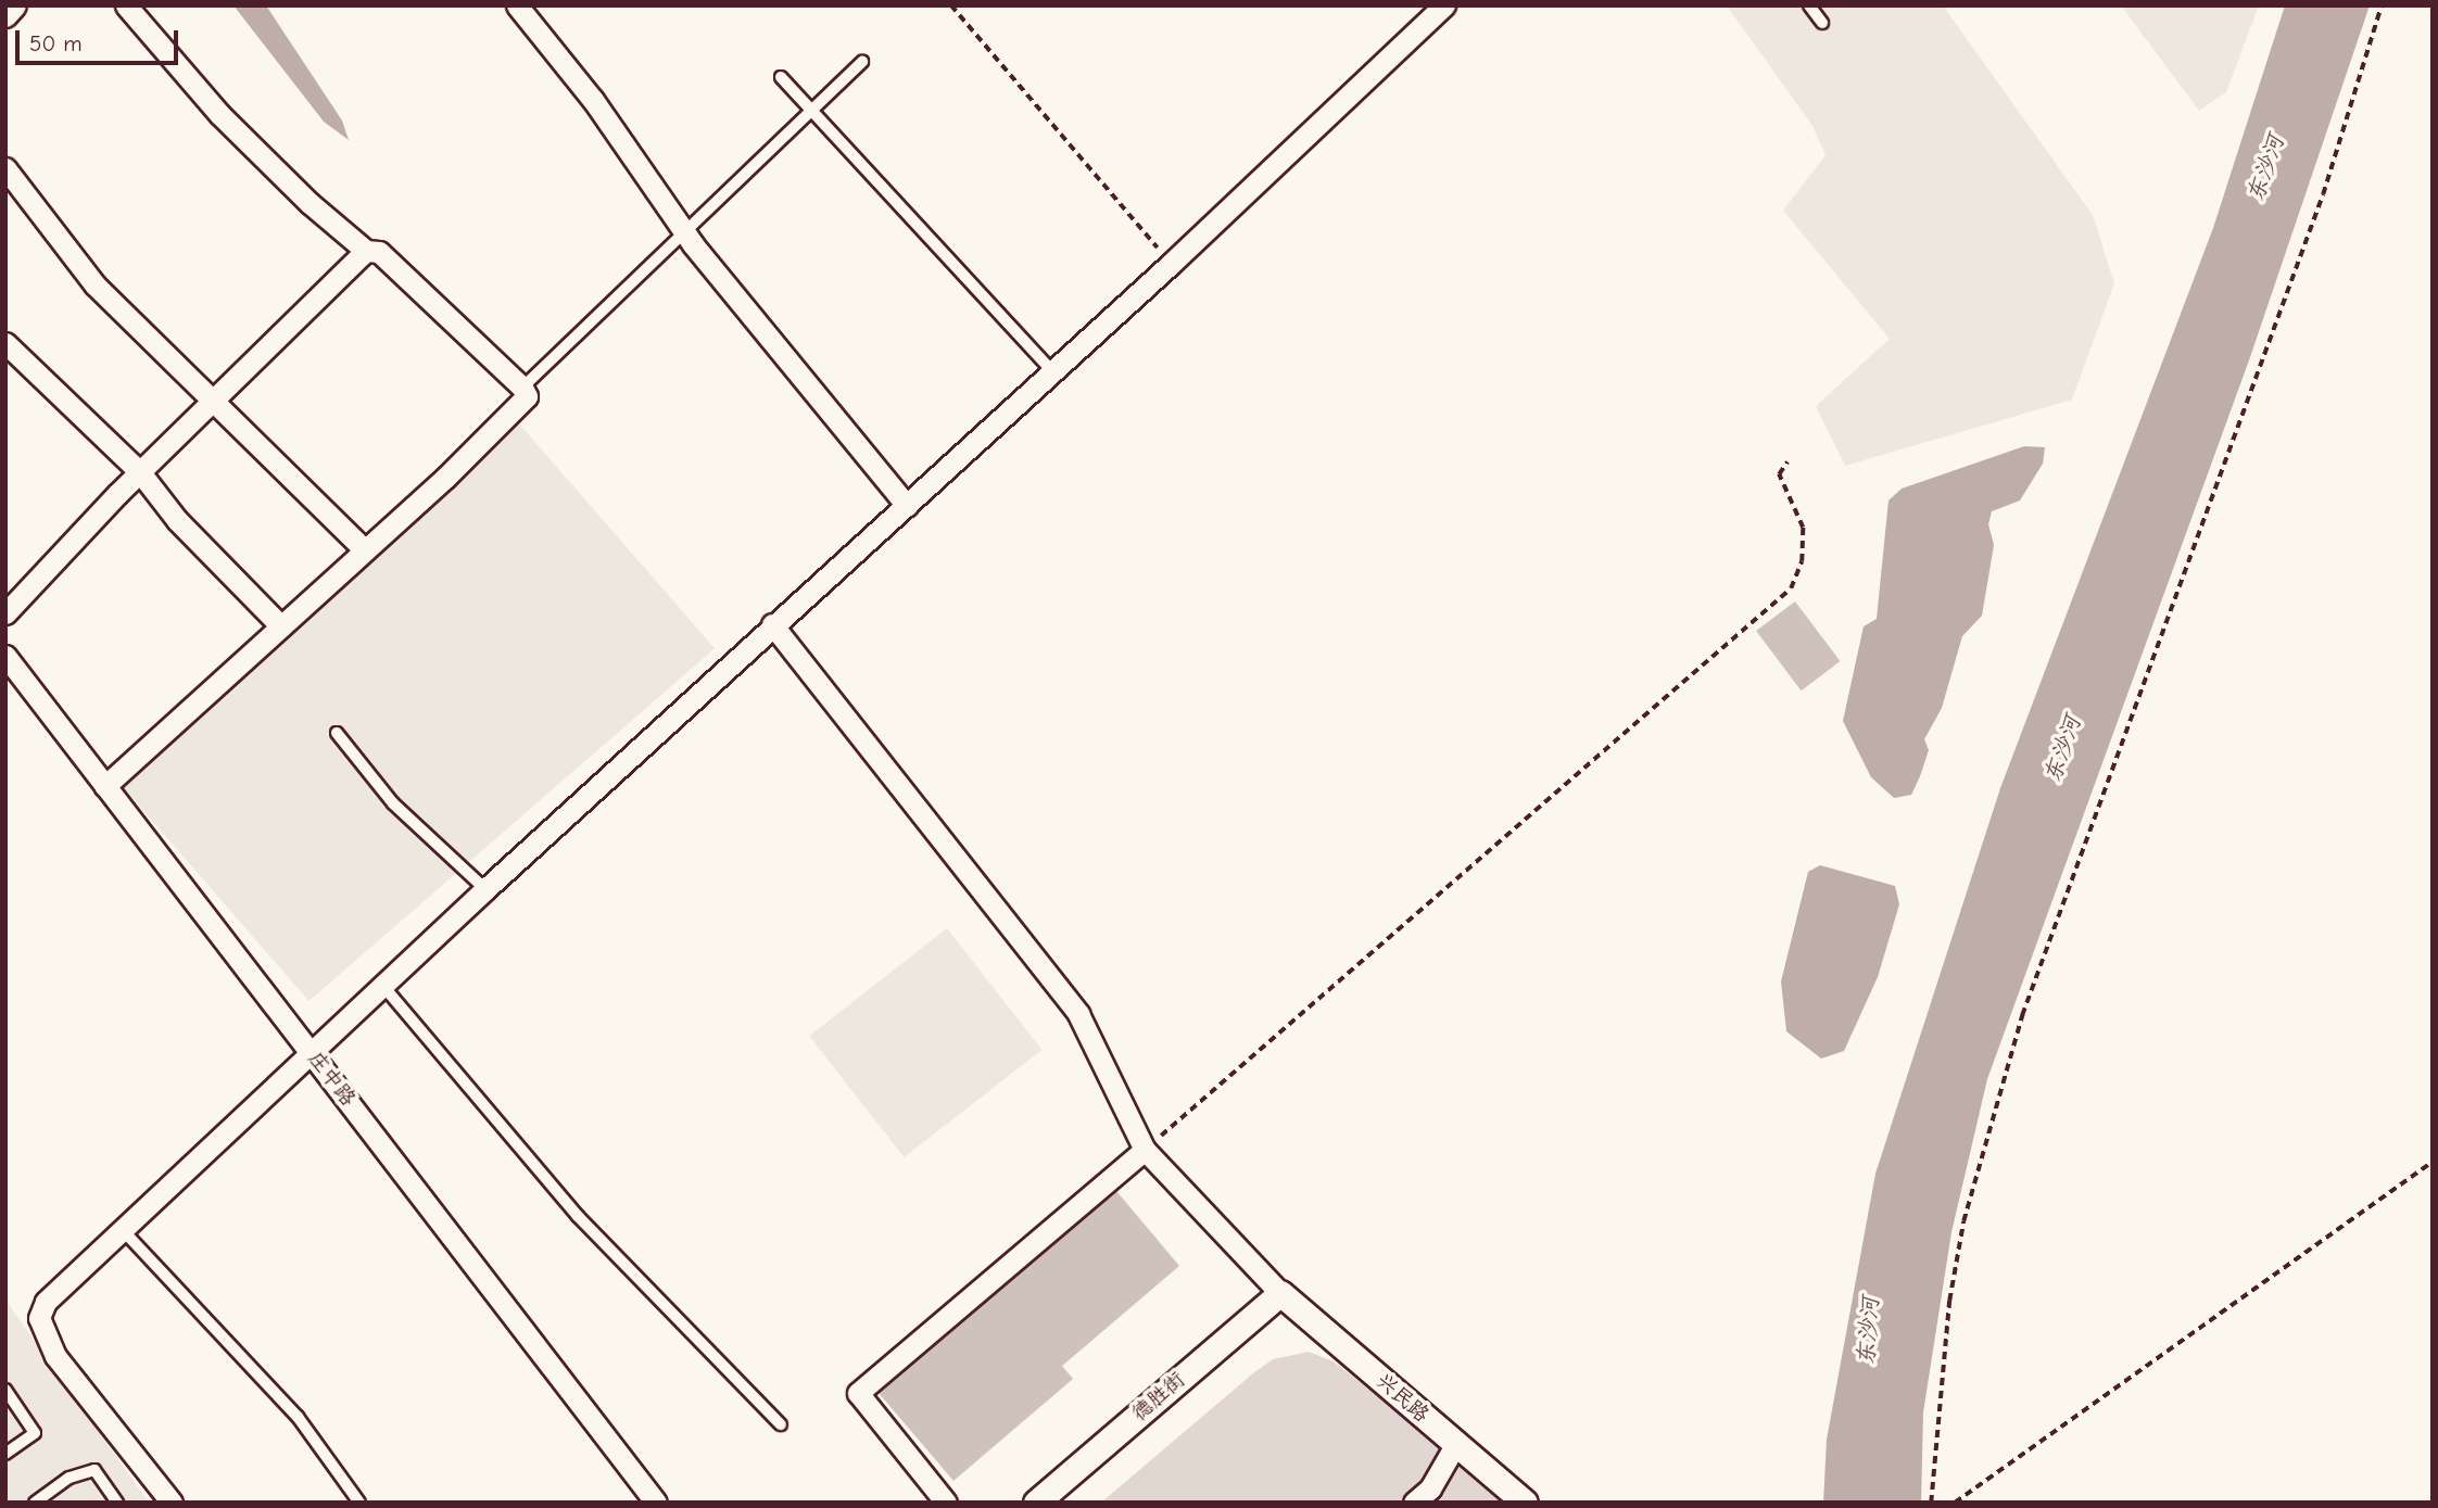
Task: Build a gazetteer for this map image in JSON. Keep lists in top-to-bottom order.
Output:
{
  "streets": {
    "street": ["庄中路", "德胜街", "兴民路"]
  },
  "crossings": [
    ["德胜街", "兴民路"]
  ],
  "water": ["东沙河"],
  "scale_bar": "50 m"
}
